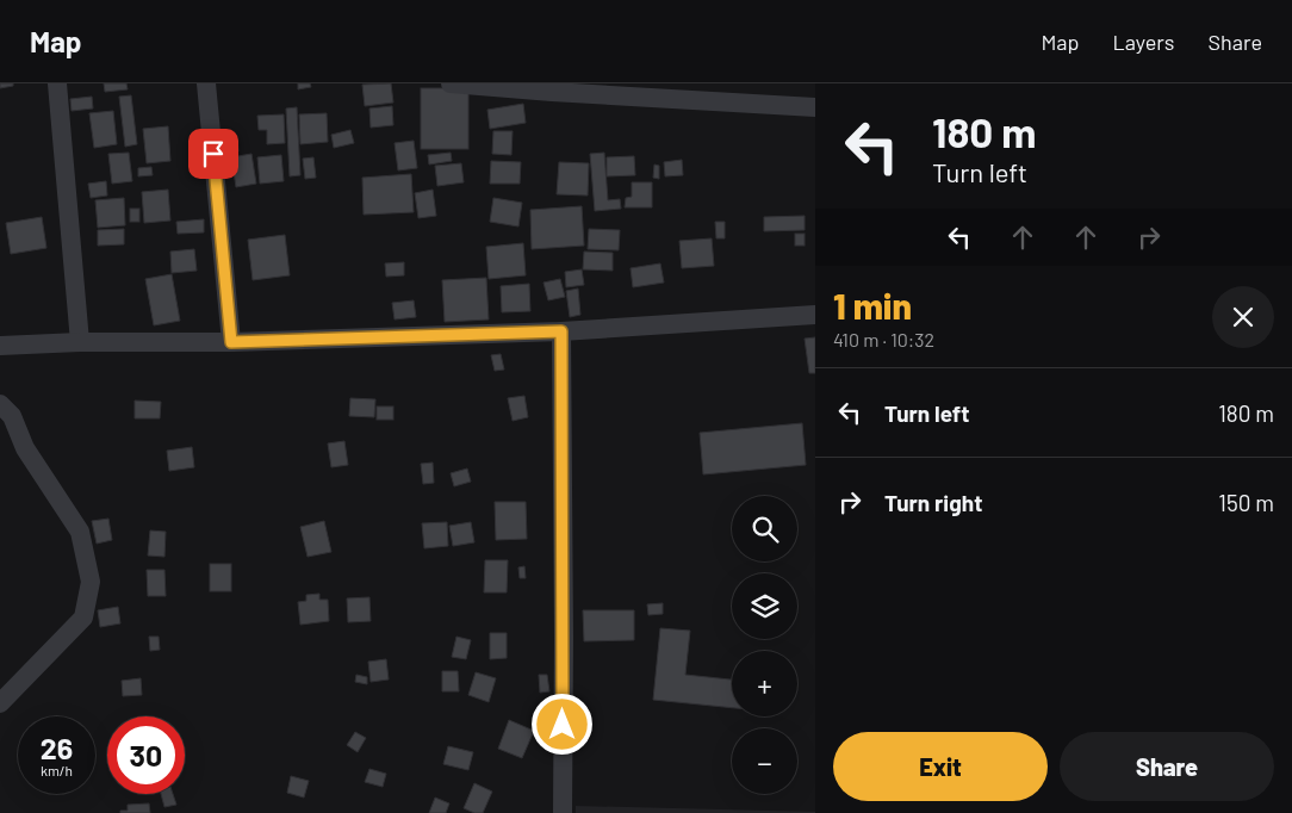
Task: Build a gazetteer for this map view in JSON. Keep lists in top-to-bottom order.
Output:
{
  "page": {
    "header": "Map",
    "nav": ["Map", "Layers", "Share"],
    "turn": ["180 m", "Turn left"],
    "heading": ["1 min", "410 m · 10:32"],
    "list": [
      {
        "name": "Turn left",
        "value": "180 m"
      },
      {
        "name": "Turn right",
        "value": "150 m"
      }
    ],
    "map_buttons": ["+", "−"],
    "speed": "26 km/h",
    "limit": "30",
    "buttons": ["Exit", "Share"]
  }
}
